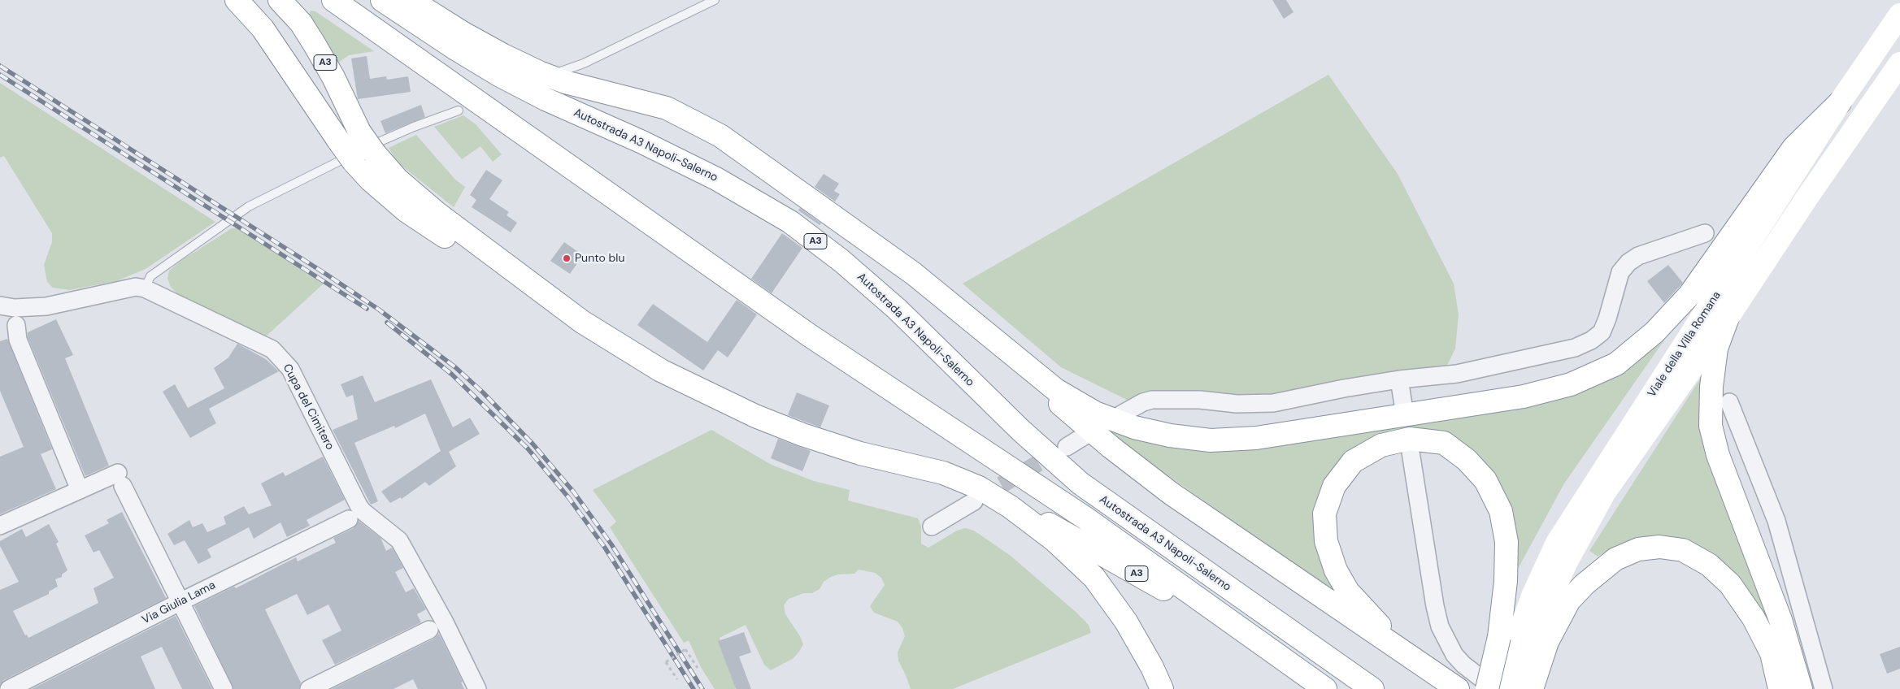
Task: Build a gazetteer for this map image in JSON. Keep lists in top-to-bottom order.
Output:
{
  "streets": {
    "main road": ["A3", "Autostrada A3 Napoli-Salerno", "Viale della Villa Romana"],
    "street": ["Cupa del Cimitero", "Via Giulia Lama"]
  },
  "places": ["Punto blu"]
}
